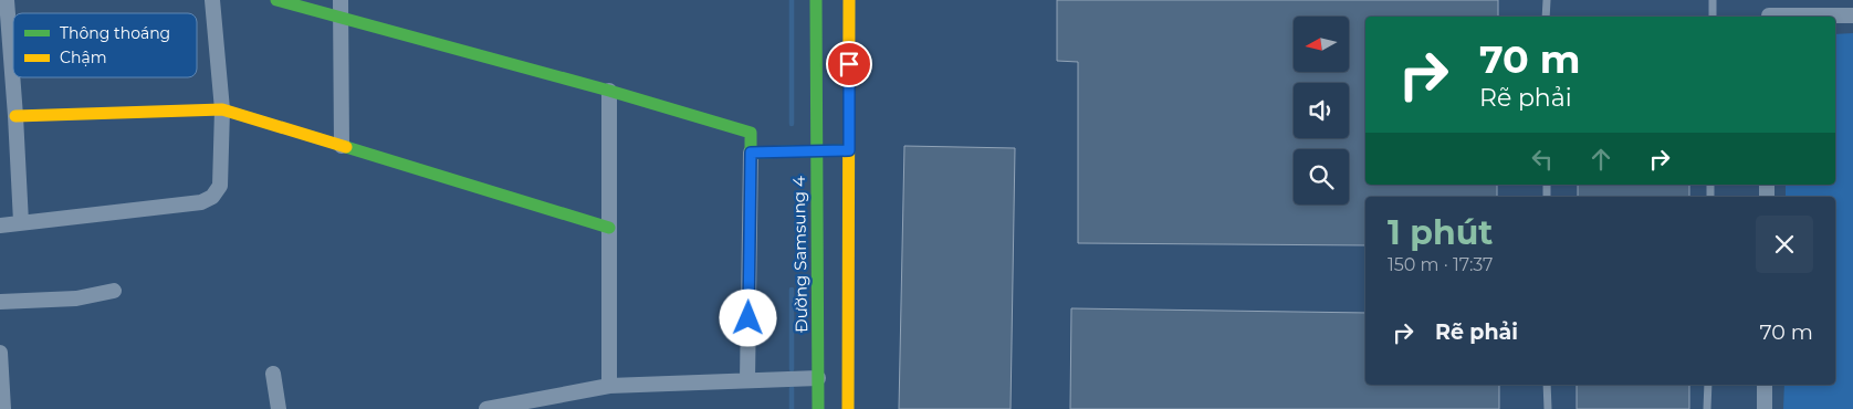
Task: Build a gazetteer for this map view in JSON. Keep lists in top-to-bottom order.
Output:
{
  "streets": {
    "street": ["Đường Samsung 4"]
  },
  "legend": ["Thông thoáng", "Chậm"],
  "north": "left",
  "page": {
    "turn": ["70 m", "Rẽ phải"],
    "heading": ["1 phút", "150 m · 17:37"],
    "list": [
      {
        "name": "Rẽ phải",
        "value": "70 m"
      }
    ]
  }
}
